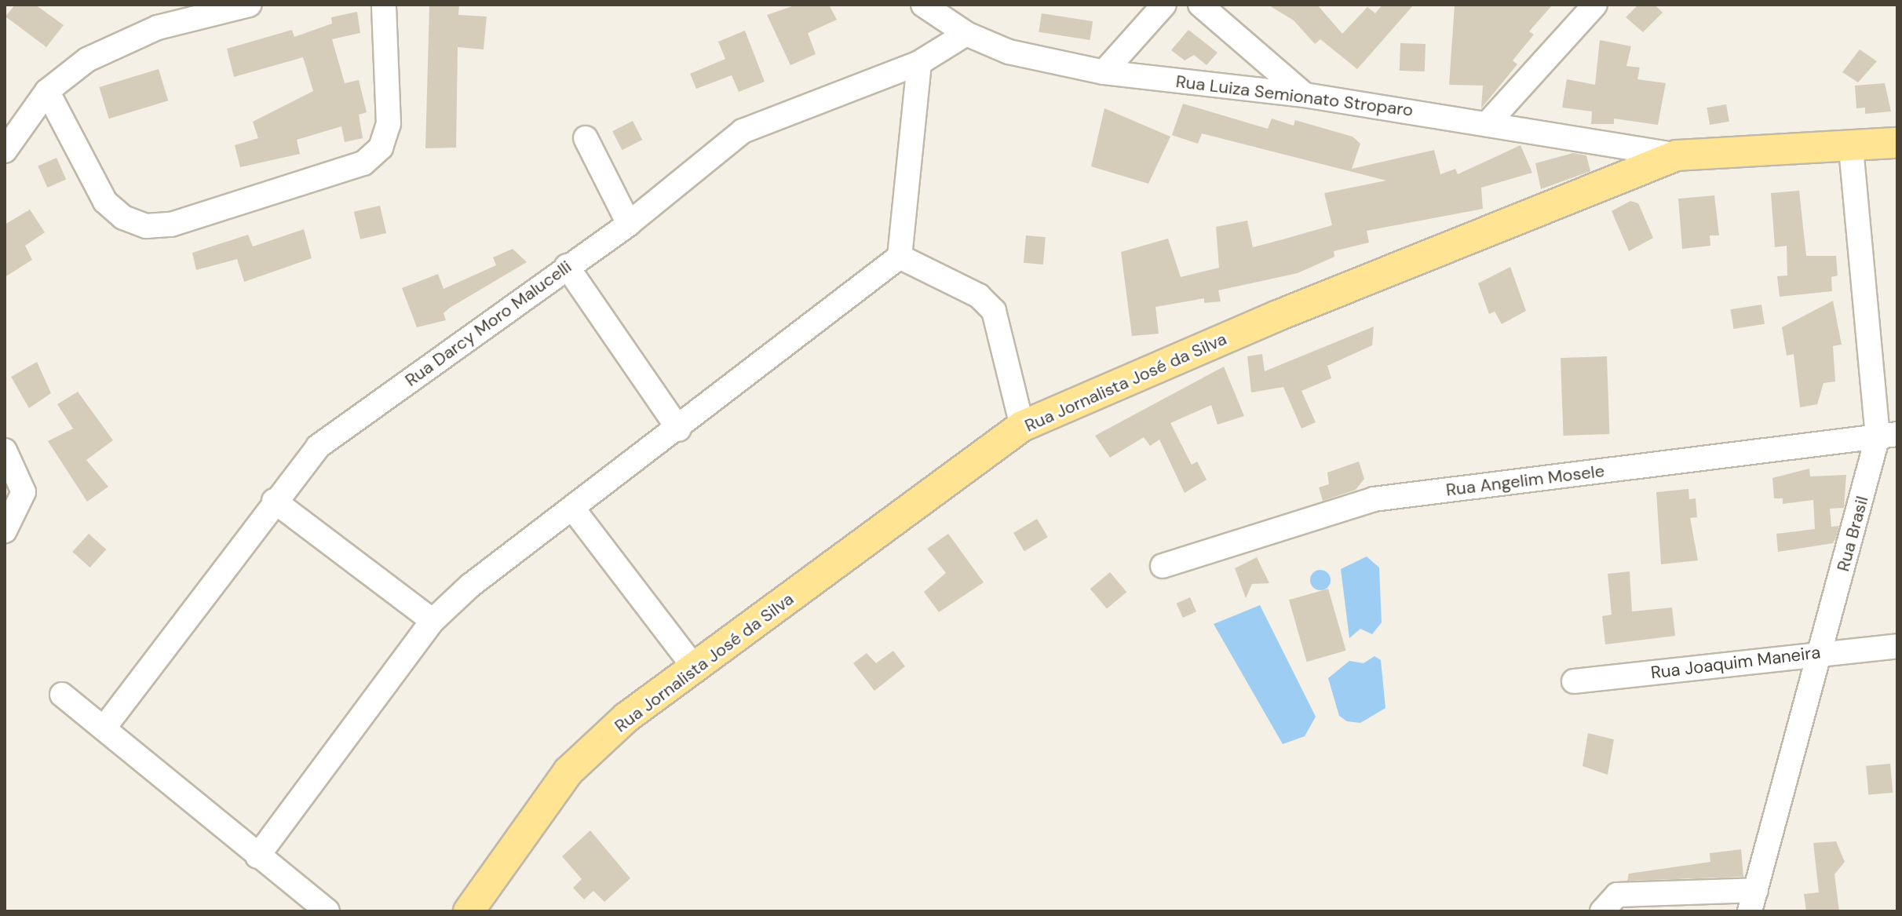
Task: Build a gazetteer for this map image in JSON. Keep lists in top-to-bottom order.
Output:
{
  "streets": {
    "main road": ["Rua Jornalista José da Silva"],
    "street": [
      "Rua Luiza Semionato Stroparo",
      "Rua Darcy Moro Malucelli",
      "Rua Angelim Mosele",
      "Rua Brasil",
      "Rua Joaquim Maneira"
    ]
  },
  "crossings": [
    ["Rua Luiza Semionato Stroparo", "Rua Darcy Moro Malucelli"],
    ["Rua Luiza Semionato Stroparo", "Rua Jornalista José da Silva"],
    ["Rua Jornalista José da Silva", "Rua Brasil"],
    ["Rua Angelim Mosele", "Rua Brasil"],
    ["Rua Brasil", "Rua Joaquim Maneira"]
  ]
}
